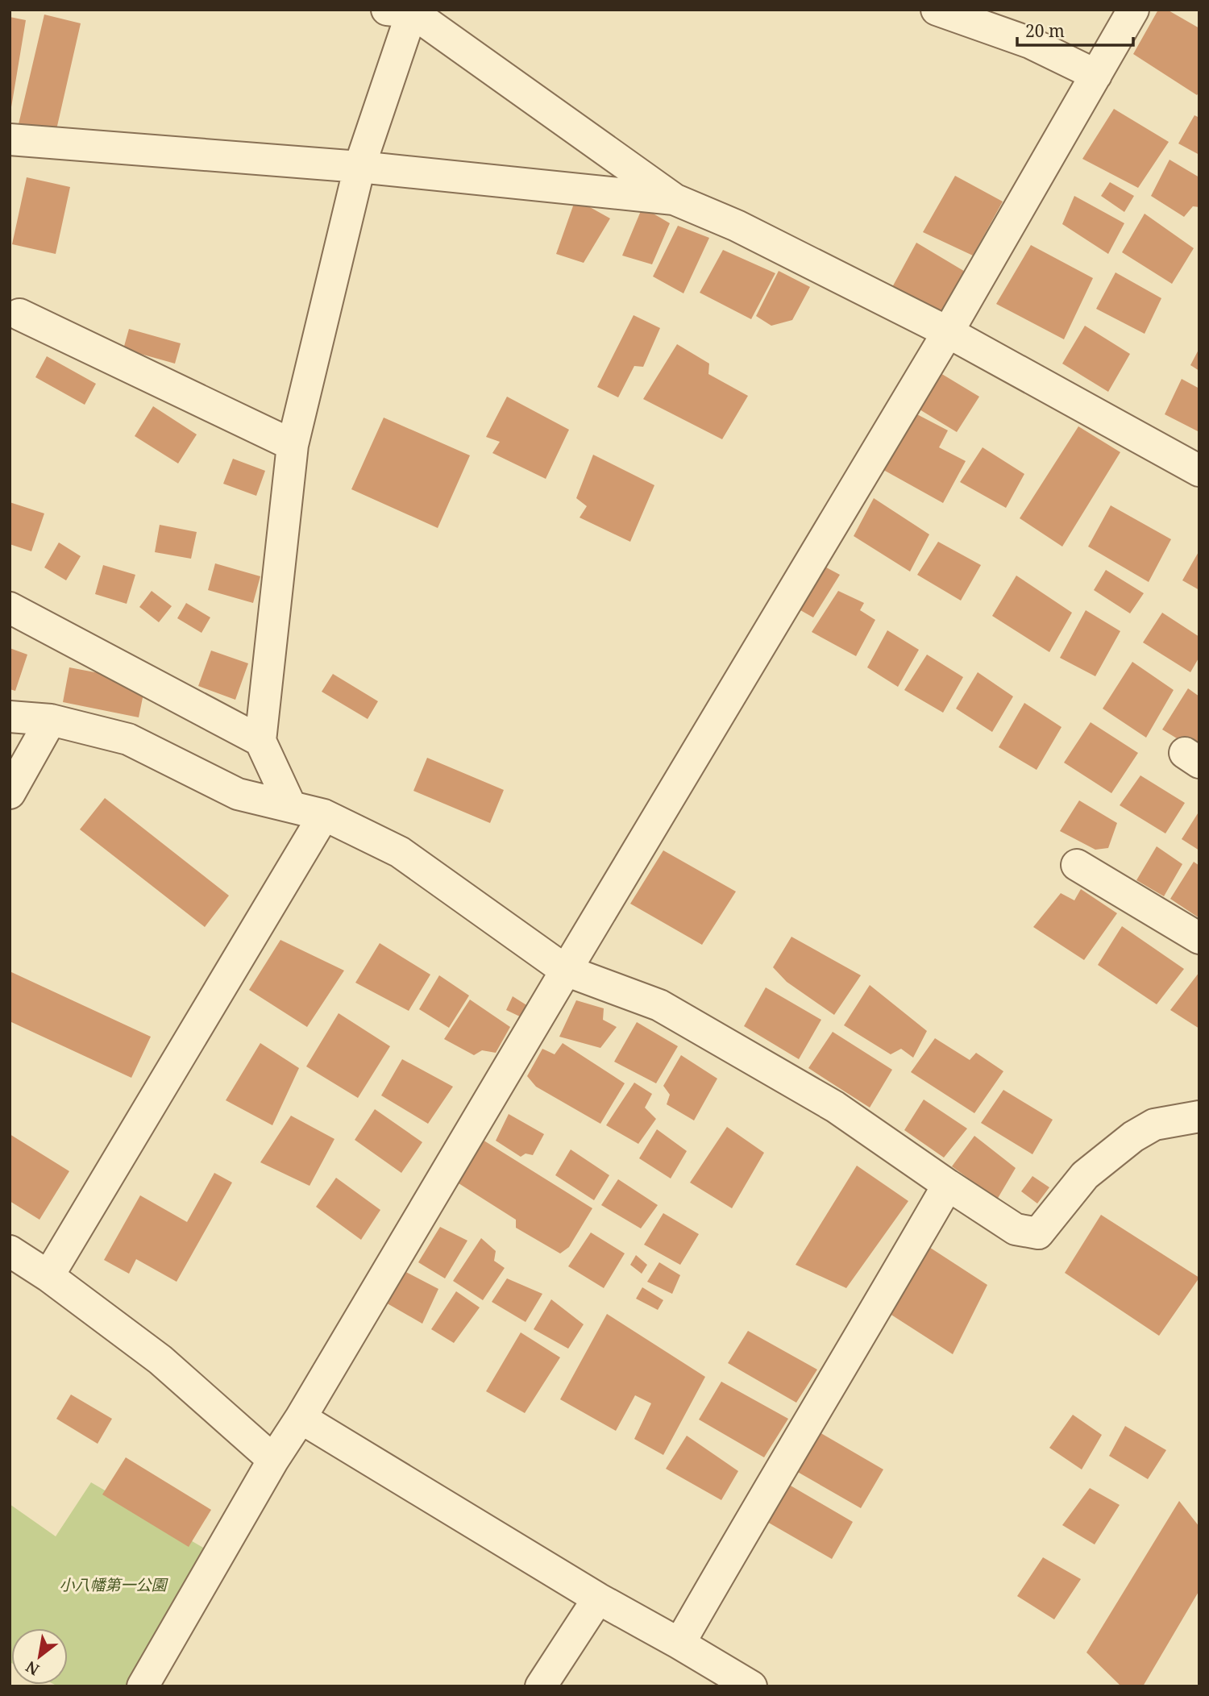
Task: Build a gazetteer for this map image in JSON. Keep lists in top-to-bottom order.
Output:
{
  "parks": ["小八幡第一公園"],
  "scale_bar": "20 m",
  "north": "bottom left"
}
